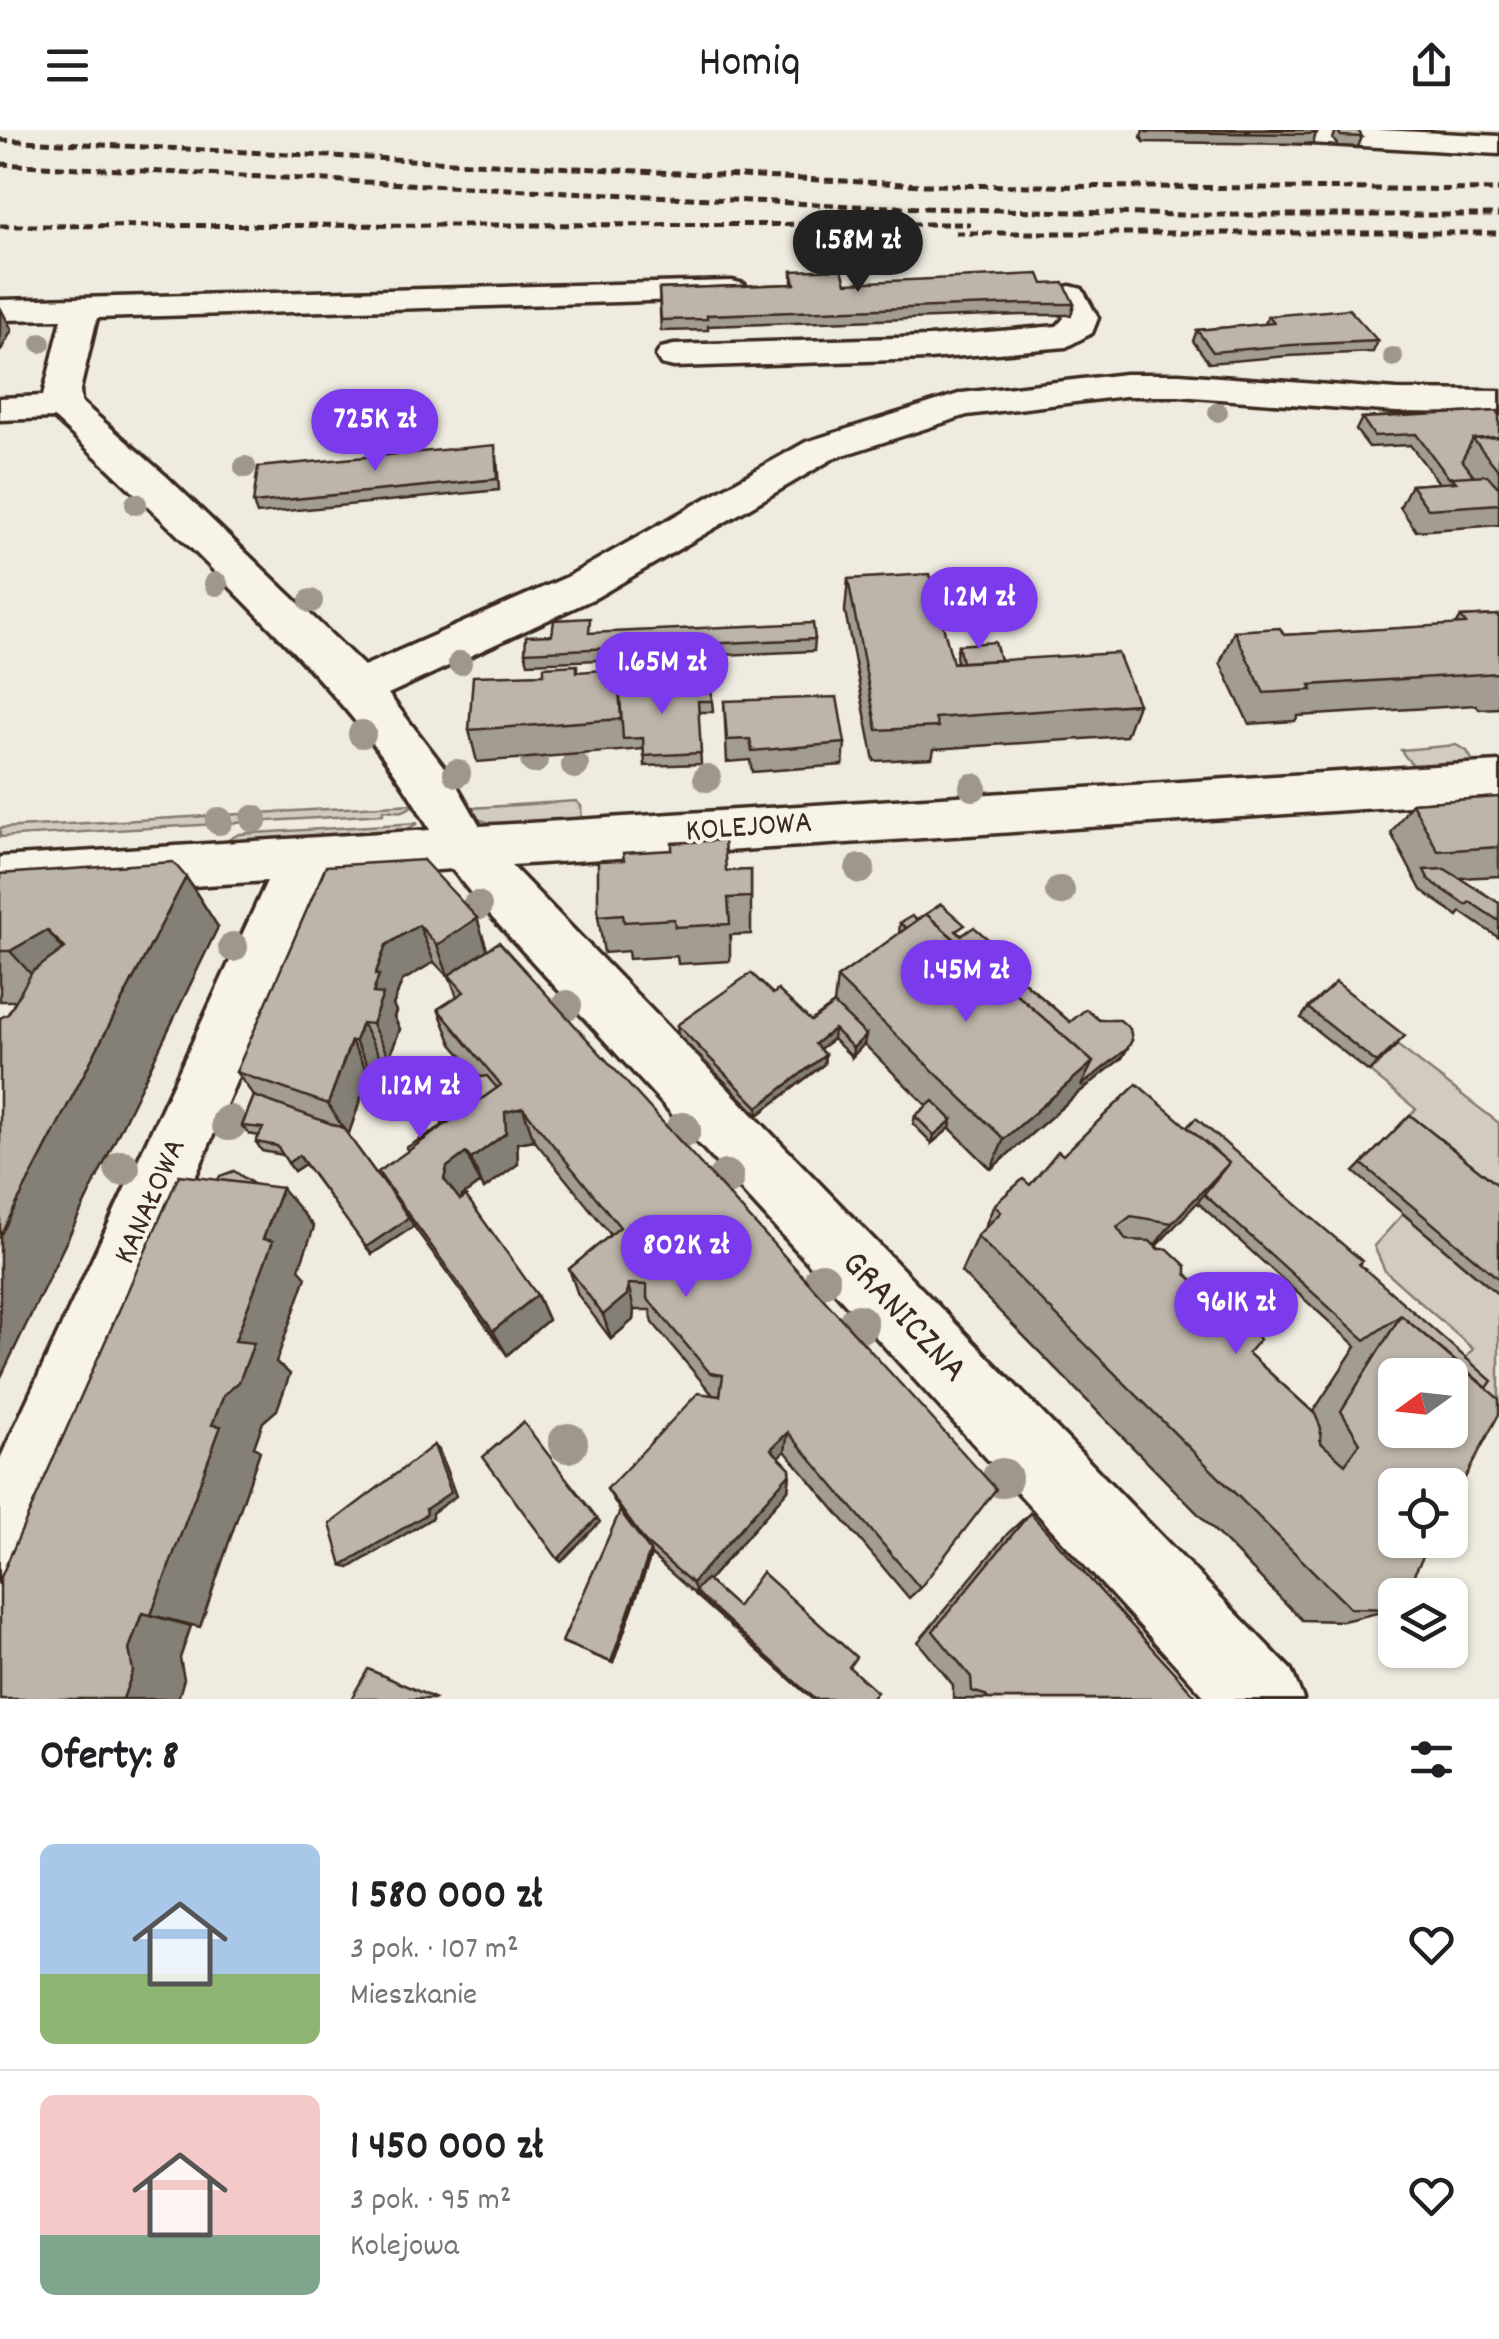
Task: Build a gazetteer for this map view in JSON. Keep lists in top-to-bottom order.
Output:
{
  "streets": {
    "street": ["KOLEJOWA", "KANAŁOWA", "GRANICZNA"]
  },
  "crossings": [
    ["KOLEJOWA", "KANAŁOWA"],
    ["KOLEJOWA", "GRANICZNA"]
  ],
  "north": "left",
  "page": {
    "header": "Homiq",
    "price": [
      "1.58M zł",
      "725K zł",
      "1.2M zł",
      "1.65M zł",
      "1.45M zł",
      "1.12M zł",
      "802K zł",
      "961K zł"
    ],
    "heading": "Oferty: 8",
    "list": [
      {
        "name": "1 580 000 zł",
        "note": "3 pok. · 107 m² · Mieszkanie"
      },
      {
        "name": "1 450 000 zł",
        "note": "3 pok. · 95 m² · Kolejowa"
      }
    ]
  }
}
